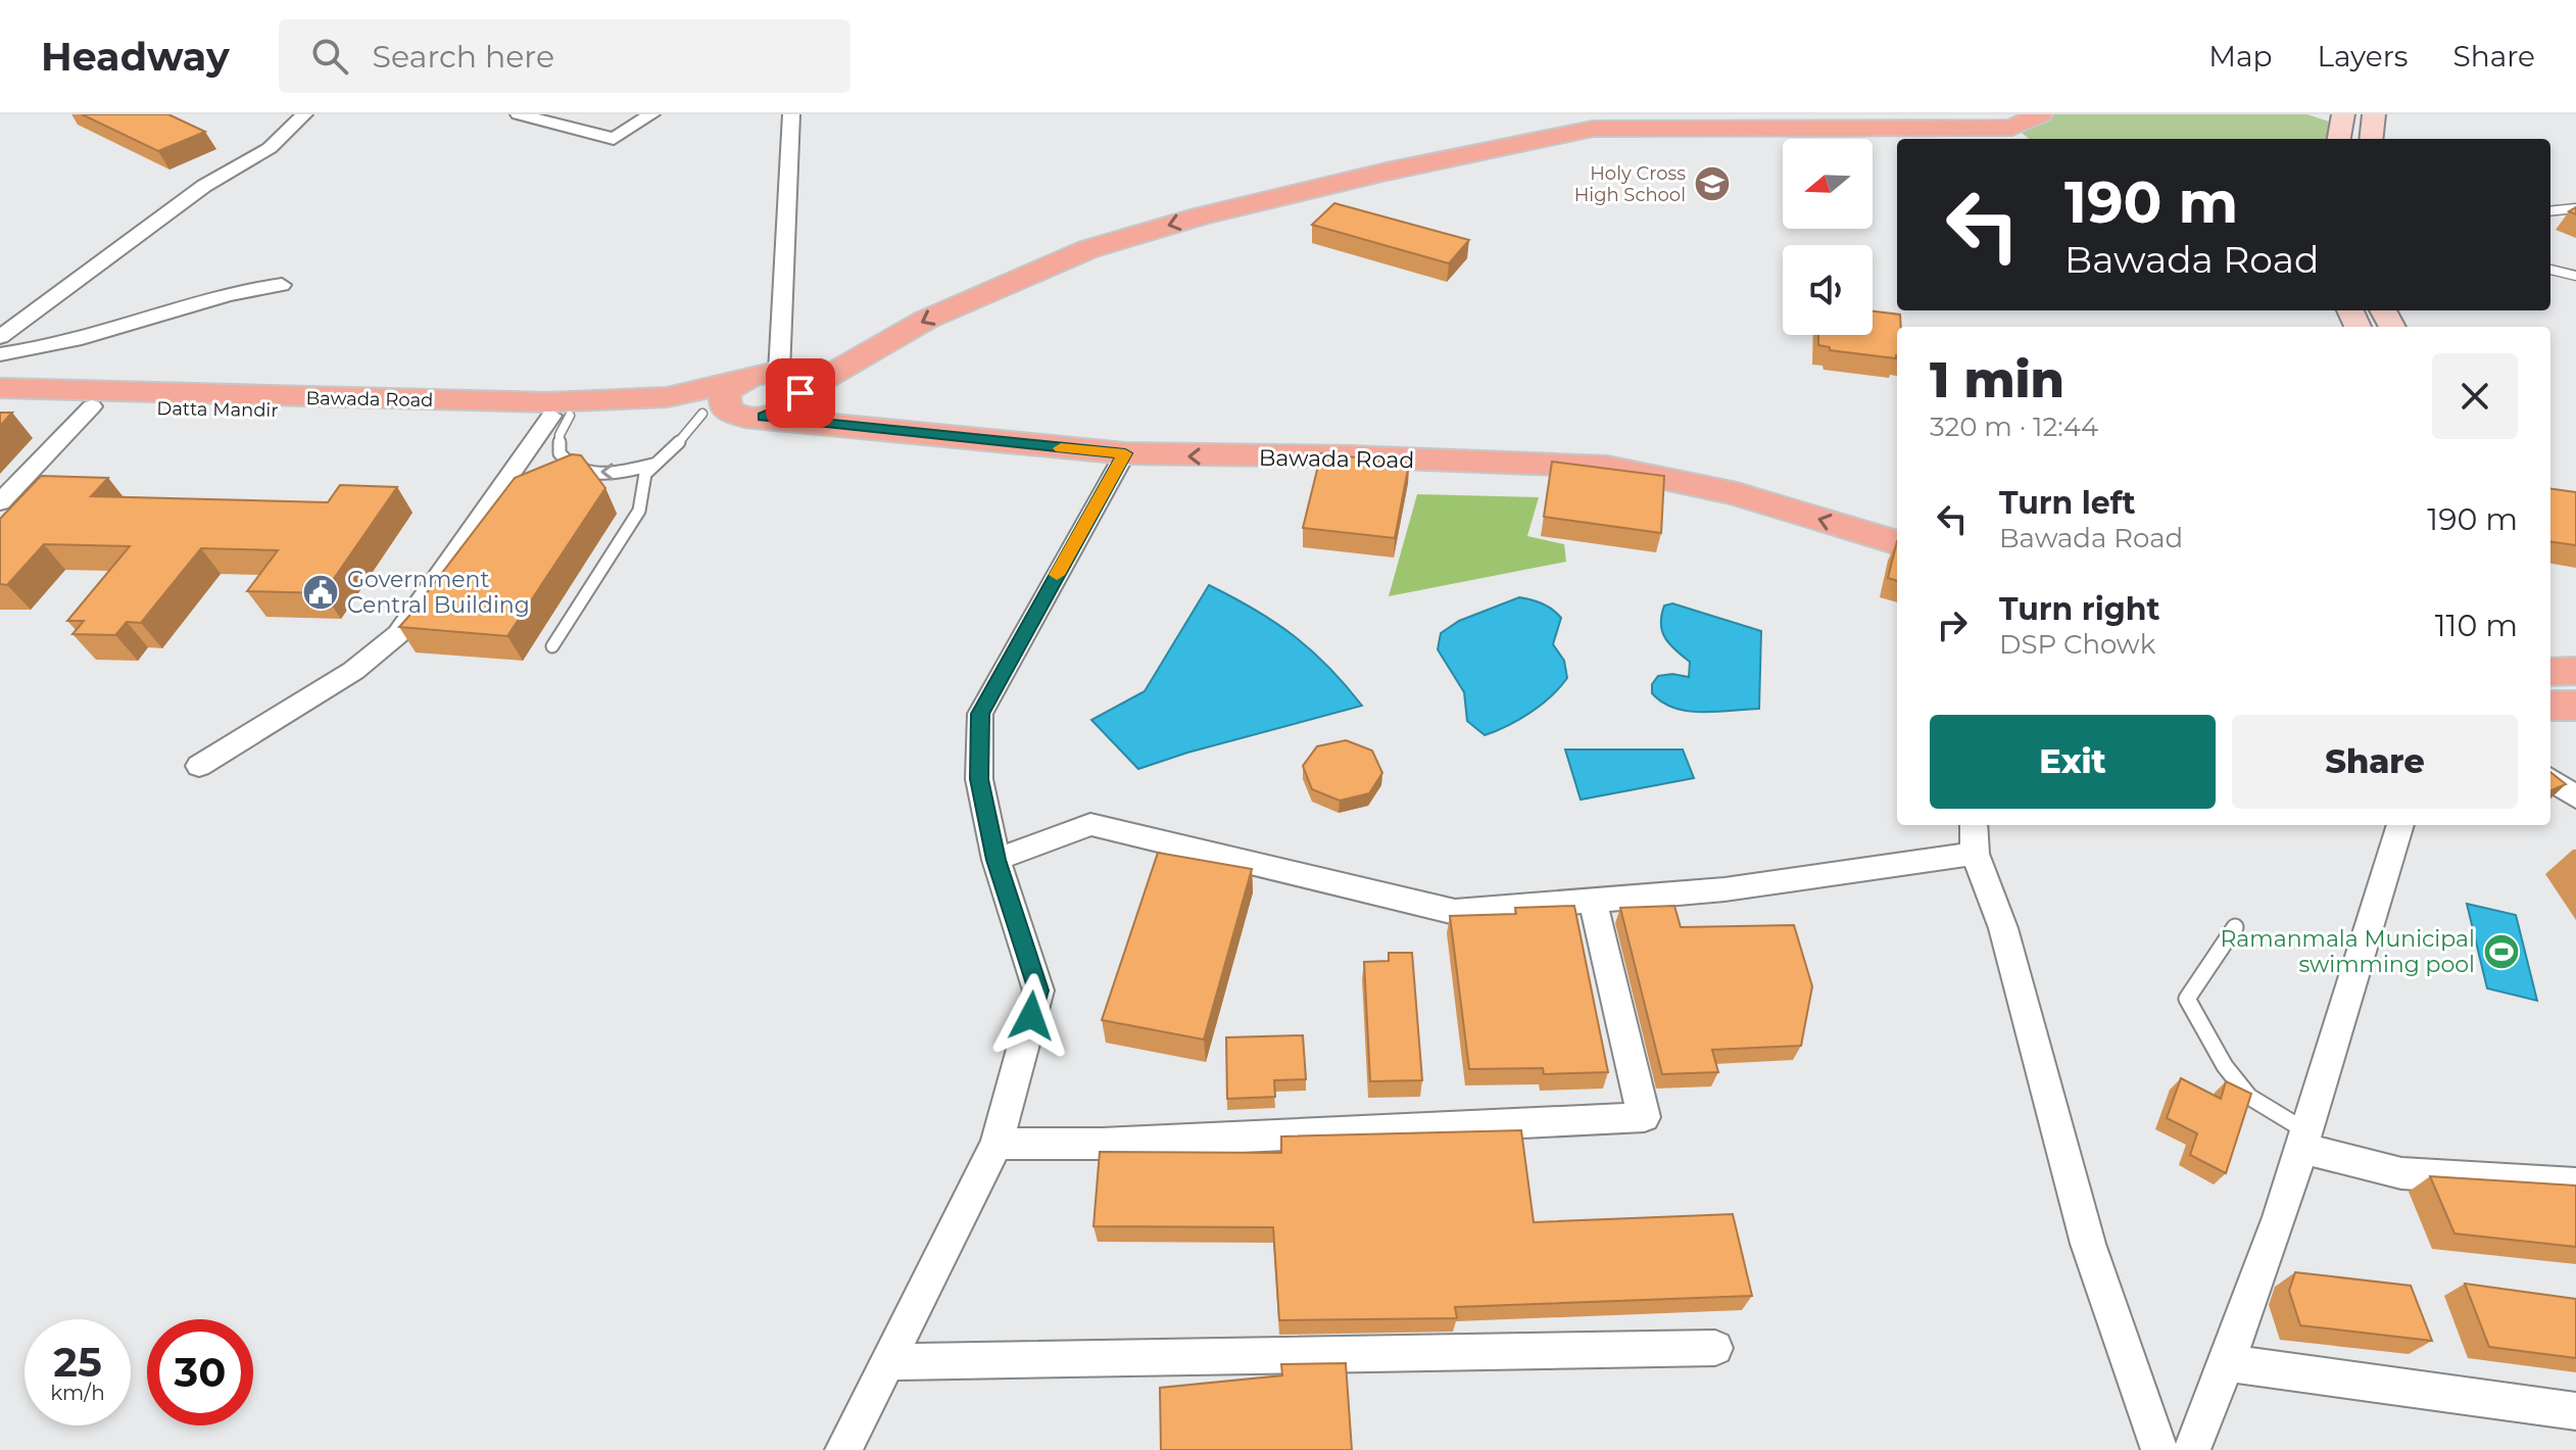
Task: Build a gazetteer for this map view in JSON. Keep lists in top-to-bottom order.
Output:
{
  "streets": {
    "main road": ["Bawada Road", "Datta Mandir"]
  },
  "crossings": [
    ["Bawada Road", "Datta Mandir"]
  ],
  "places": {
    "school or university": ["Holy Cross High School"],
    "public building": ["Government Central Building"],
    "sports": ["Ramanmala Municipal swimming pool"]
  },
  "north": "left",
  "page": {
    "header": "Headway",
    "search": "Search here",
    "nav": ["Map", "Layers", "Share"],
    "turn": ["190 m", "Bawada Road"],
    "heading": ["1 min", "320 m · 12:44"],
    "list": [
      {
        "name": "Turn left",
        "note": "Bawada Road",
        "value": "190 m"
      },
      {
        "name": "Turn right",
        "note": "DSP Chowk",
        "value": "110 m"
      }
    ],
    "buttons": ["Exit", "Share"],
    "speed": "25 km/h",
    "limit": "30"
  }
}
